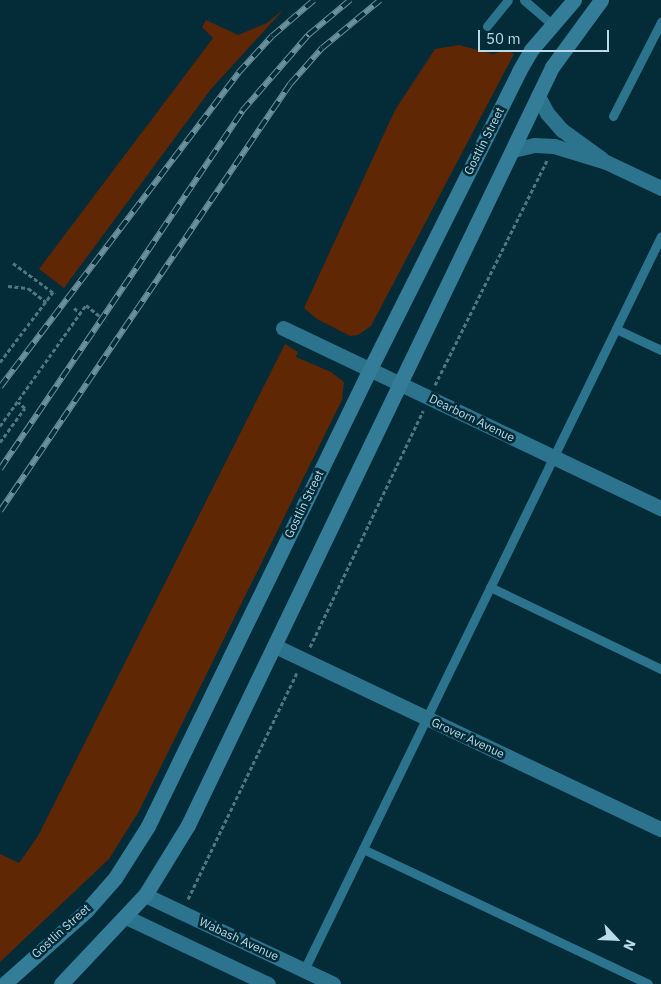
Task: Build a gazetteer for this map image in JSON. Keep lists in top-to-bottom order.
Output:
{
  "streets": {
    "main road": ["Gostlin Street"],
    "street": ["Dearborn Avenue", "Grover Avenue", "Wabash Avenue"]
  },
  "crossings": [
    ["Gostlin Street", "Dearborn Avenue"]
  ],
  "scale_bar": "50 m",
  "north": "bottom right"
}
